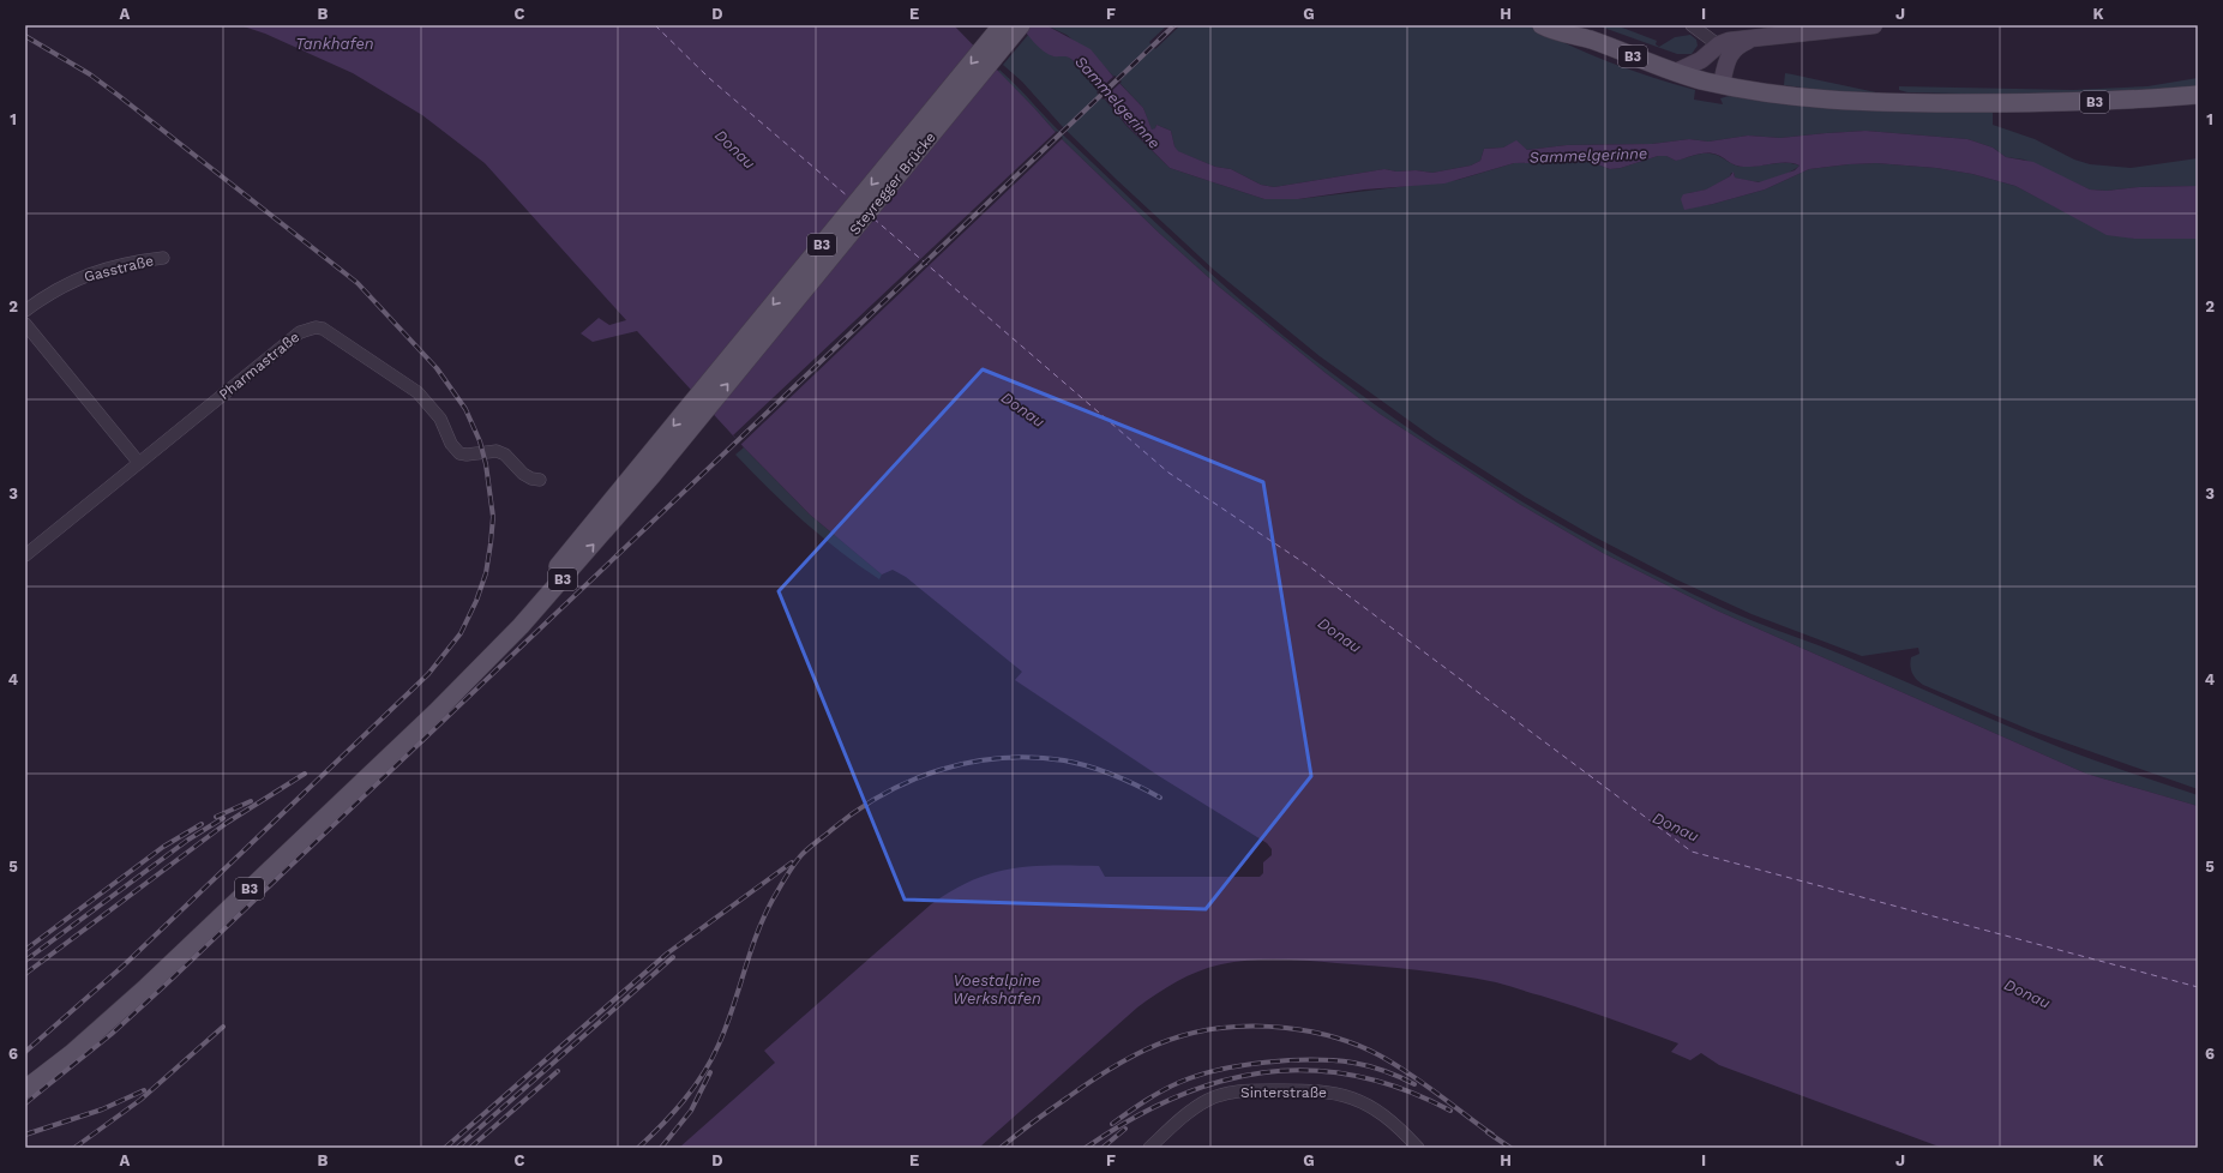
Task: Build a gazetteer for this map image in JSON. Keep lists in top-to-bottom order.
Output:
{
  "streets": {
    "main road": ["B3", "Steyregger Brücke"],
    "street": ["Gasstraße", "Pharmastraße", "Sinterstraße"]
  },
  "crossings": [
    ["B3", "Steyregger Brücke"]
  ],
  "water": [
    "Tankhafen",
    "Sammelgerinne",
    "Donau",
    "Voestalpine Werkshafen"
  ],
  "grid": {
    "columns": [
      "A",
      "B",
      "C",
      "D",
      "E",
      "F",
      "G",
      "H",
      "I",
      "J",
      "K"
    ],
    "rows": [
      "1",
      "2",
      "3",
      "4",
      "5",
      "6"
    ]
  }
}
